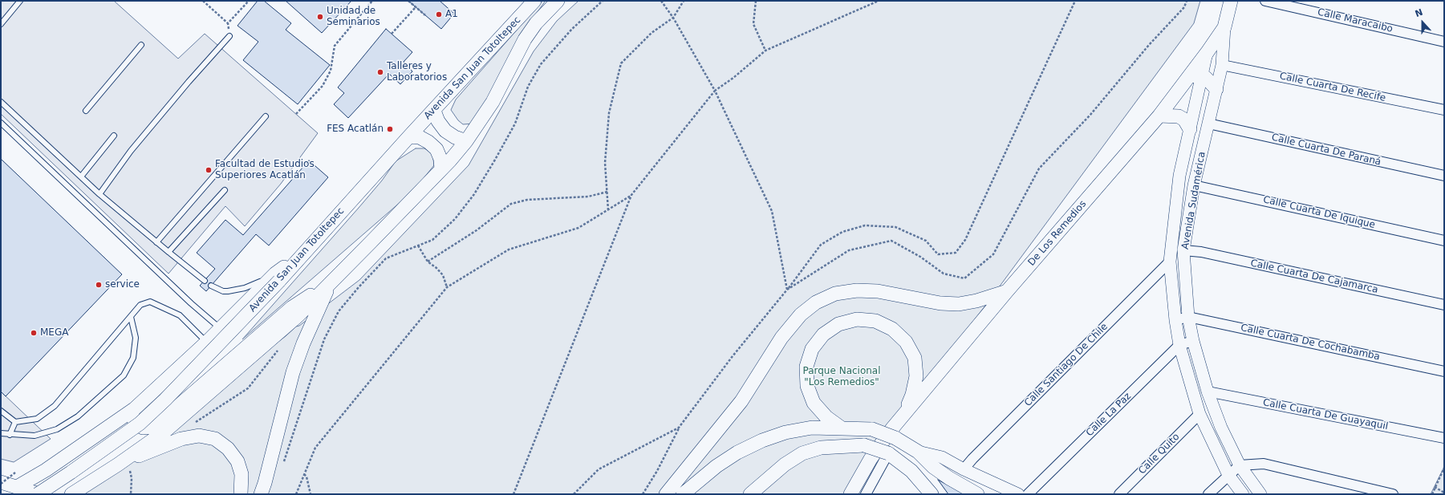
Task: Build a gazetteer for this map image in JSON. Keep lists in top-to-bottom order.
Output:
{
  "streets": {
    "main road": ["Avenida San Juan Totoltepec", "De Los Remedios"],
    "street": [
      "Calle Maracaibo",
      "Calle Cuarta De Recife",
      "Calle Cuarta De Paraná",
      "Avenida Sudamérica",
      "Calle Cuarta De Iquique",
      "Calle Cuarta De Cajamarca",
      "Calle Cuarta De Cochabamba",
      "Calle Santiago De Chile",
      "Calle La Paz",
      "Calle Cuarta De Guayaquil",
      "Calle Quito"
    ]
  },
  "crossings": [
    ["Calle Cuarta De Recife", "Avenida Sudamérica"],
    ["Calle Cuarta De Paraná", "Avenida Sudamérica"],
    ["Avenida Sudamérica", "Calle Cuarta De Iquique"],
    ["Avenida Sudamérica", "De Los Remedios"],
    ["Avenida Sudamérica", "Calle Cuarta De Cajamarca"],
    ["Avenida Sudamérica", "Calle Cuarta De Cochabamba"],
    ["Avenida Sudamérica", "Calle Santiago De Chile"],
    ["Avenida Sudamérica", "Calle La Paz"],
    ["Avenida Sudamérica", "Calle Cuarta De Guayaquil"],
    ["Avenida Sudamérica", "Calle Quito"]
  ],
  "parks": ["Parque Nacional \"Los Remedios\""],
  "places": [
    "A1",
    "Unidad de Seminarios",
    "Talleres y Laboratorios",
    "FES Acatlán",
    "Facultad de Estudios Superiores Acatlán",
    "service",
    "MEGA"
  ],
  "north": "top"
}
